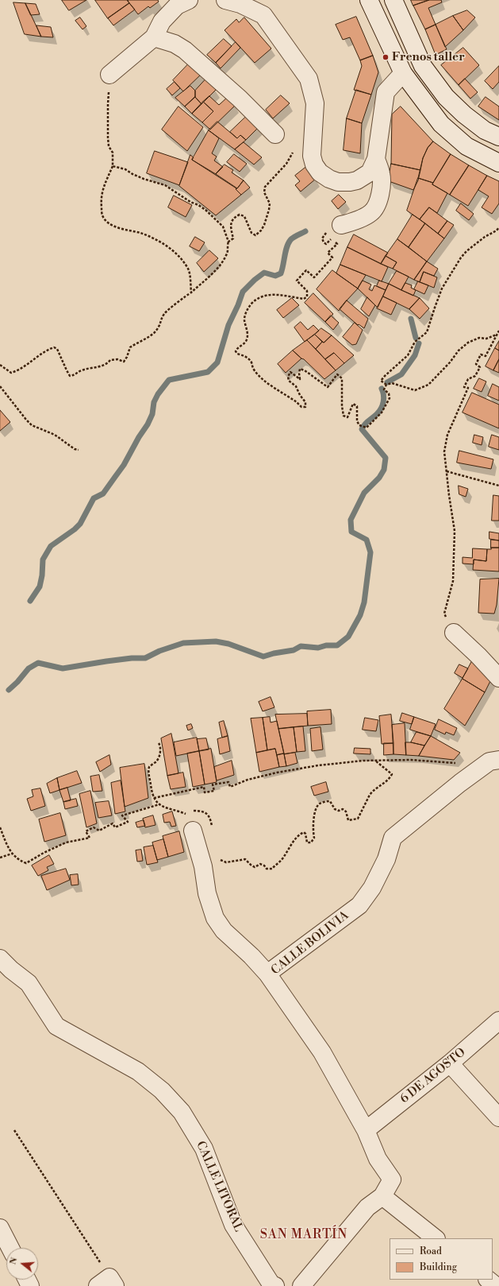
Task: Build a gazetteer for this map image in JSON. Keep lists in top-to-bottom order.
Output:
{
  "streets": {
    "street": ["CALLE BOLIVIA", "6 DE AGOSTO", "CALLE LITORAL"]
  },
  "crossings": [
    ["CALLE BOLIVIA", "6 DE AGOSTO"]
  ],
  "districts": ["SAN MARTÍN"],
  "places": ["Frenos taller"],
  "legend": ["Road", "Building"],
  "north": "left"
}
